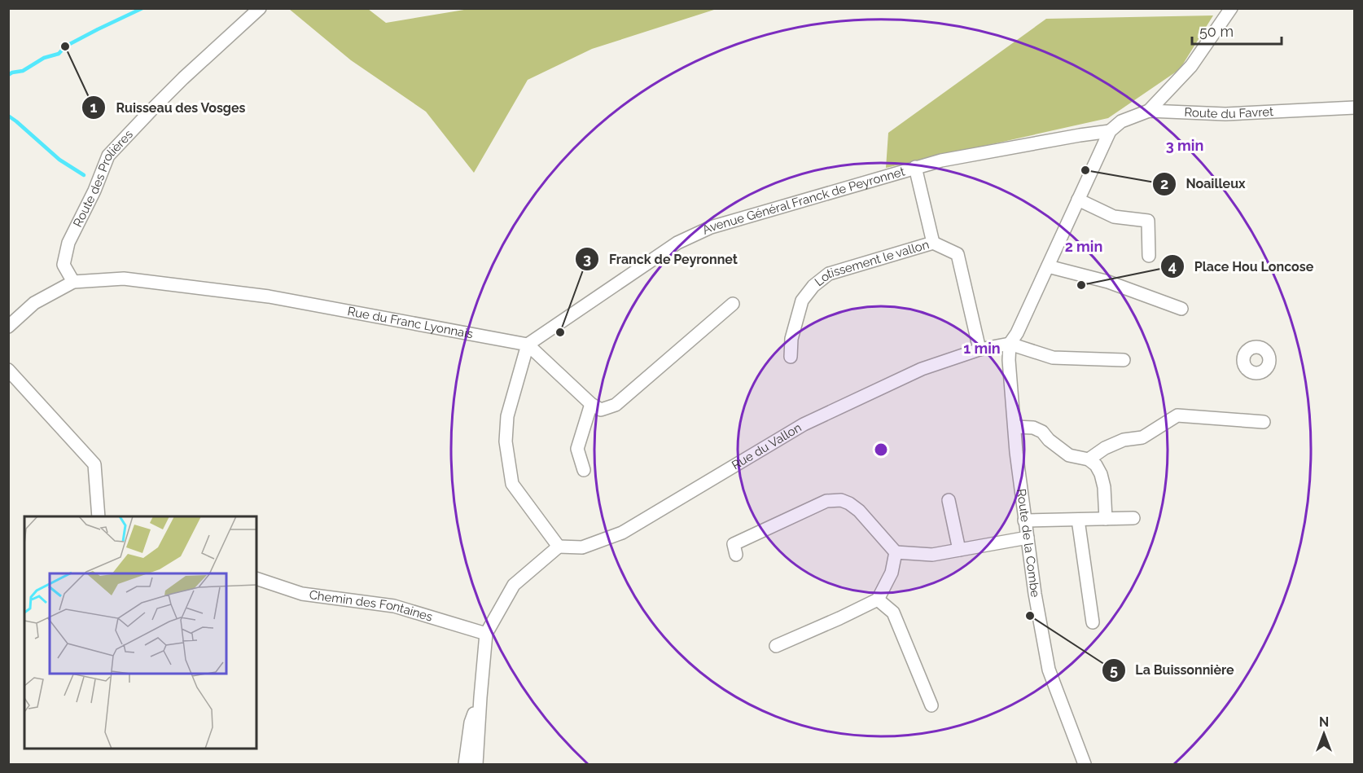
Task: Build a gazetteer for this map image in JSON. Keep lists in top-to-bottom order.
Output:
{
  "streets": {
    "street": [
      "Route du Favret",
      "Route des Prolières",
      "Avenue Général Franck de Peyronnet",
      "Lotissement le vallon",
      "Rue du Franc Lyonnais",
      "Rue du Vallon",
      "Route de la Combe",
      "Chemin des Fontaines"
    ]
  },
  "crossings": [
    ["Route du Favret", "Avenue Général Franck de Peyronnet"],
    ["Route des Prolières", "Rue du Franc Lyonnais"],
    ["Avenue Général Franck de Peyronnet", "Lotissement le vallon"],
    ["Avenue Général Franck de Peyronnet", "Rue du Franc Lyonnais"],
    ["Rue du Vallon", "Route de la Combe"]
  ],
  "places": [
    "Ruisseau des Vosges",
    "Noailleux",
    "Place Hou Loncose",
    "Franck de Peyronnet",
    "La Buissonnière"
  ],
  "scale_bar": "50 m",
  "north": "top",
  "rings": ["3 min", "2 min", "1 min"]
}
